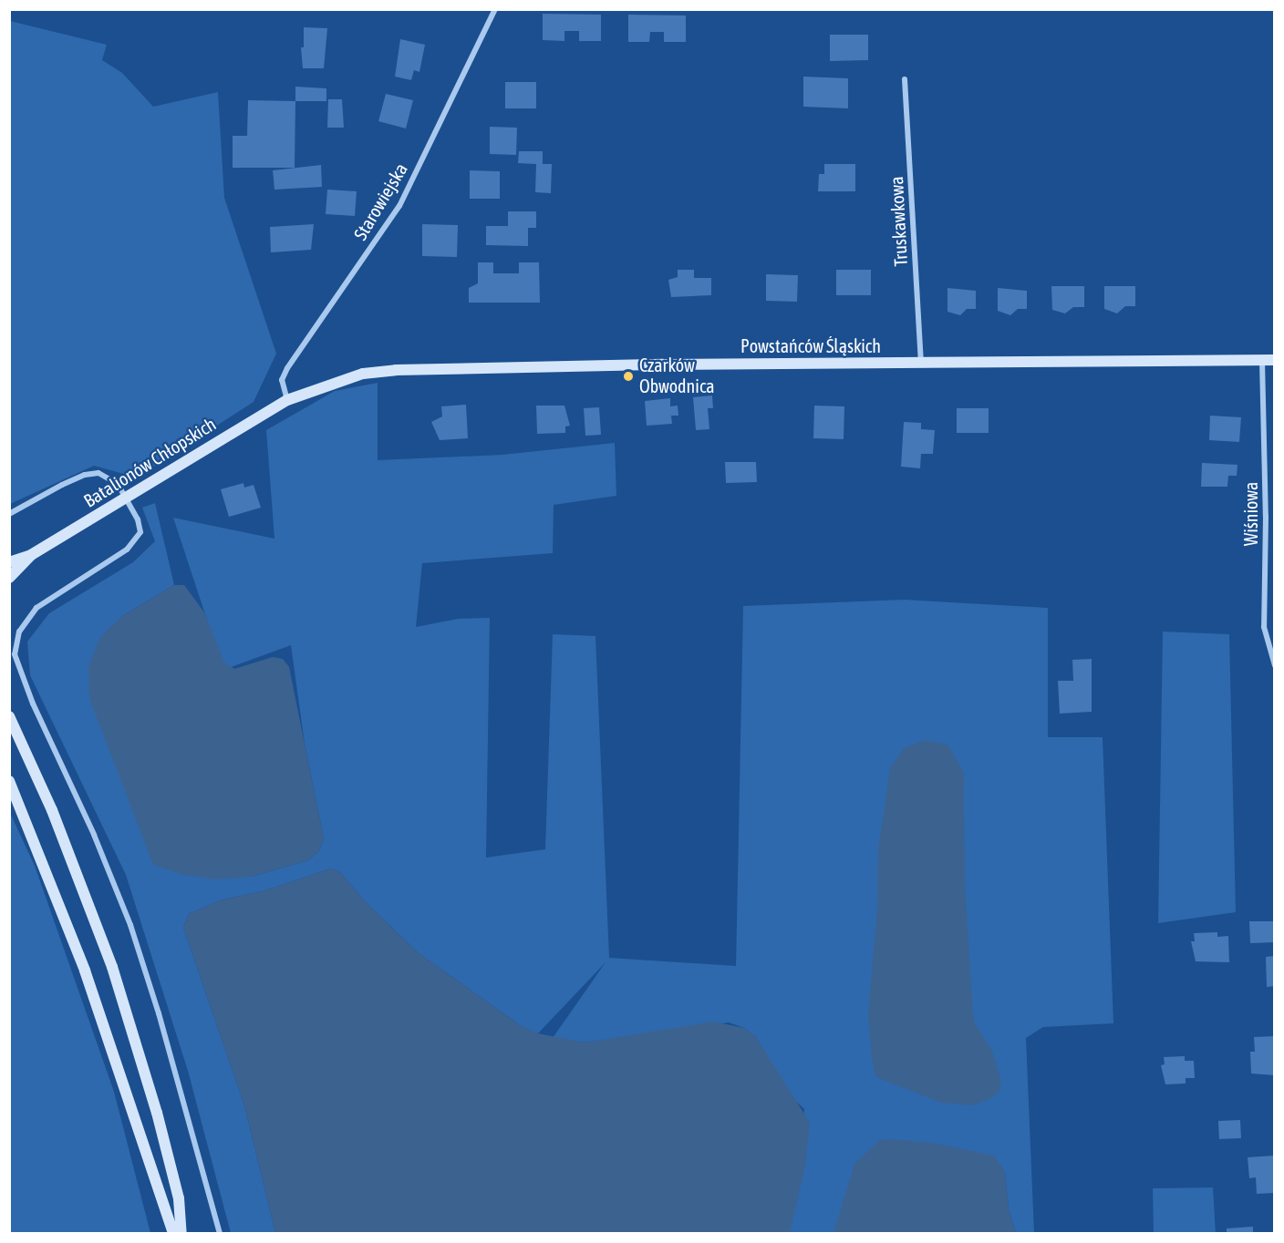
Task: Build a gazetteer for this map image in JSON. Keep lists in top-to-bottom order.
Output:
{
  "streets": {
    "street": [
      "Starowiejska",
      "Truskawkowa",
      "Powstańców Śląskich",
      "Batalionów Chłopskich",
      "Wiśniowa"
    ]
  },
  "crossings": [
    ["Starowiejska", "Powstańców Śląskich"],
    ["Starowiejska", "Batalionów Chłopskich"],
    ["Truskawkowa", "Powstańców Śląskich"],
    ["Powstańców Śląskich", "Batalionów Chłopskich"],
    ["Powstańców Śląskich", "Wiśniowa"]
  ],
  "places": ["Czarków Obwodnica"]
}
